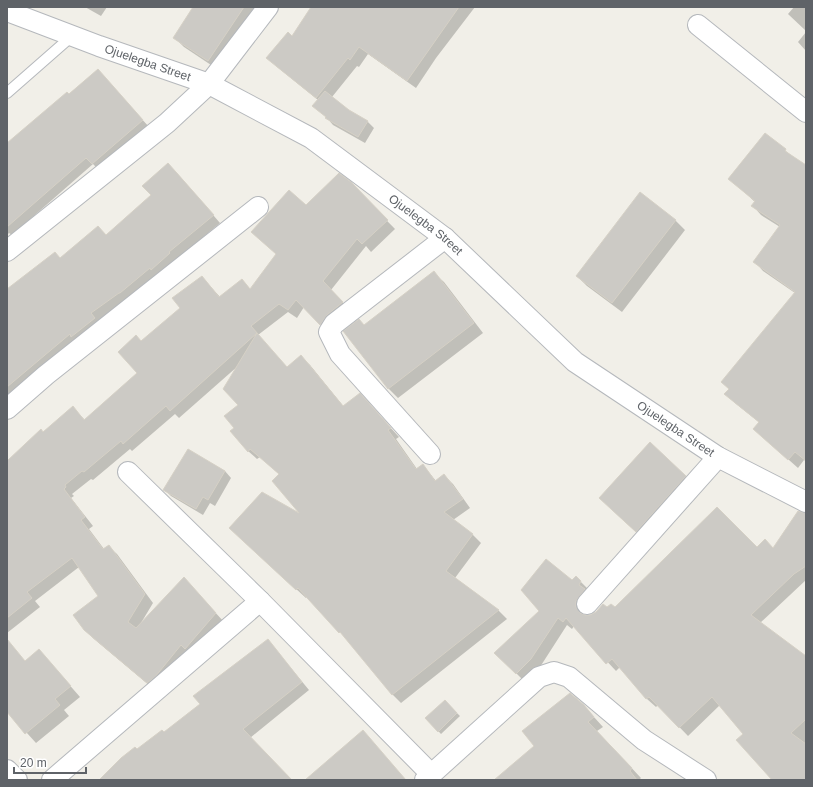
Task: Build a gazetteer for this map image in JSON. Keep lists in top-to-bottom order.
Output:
{
  "streets": {
    "street": ["Ojuelegba Street"]
  },
  "scale_bar": "20 m"
}
